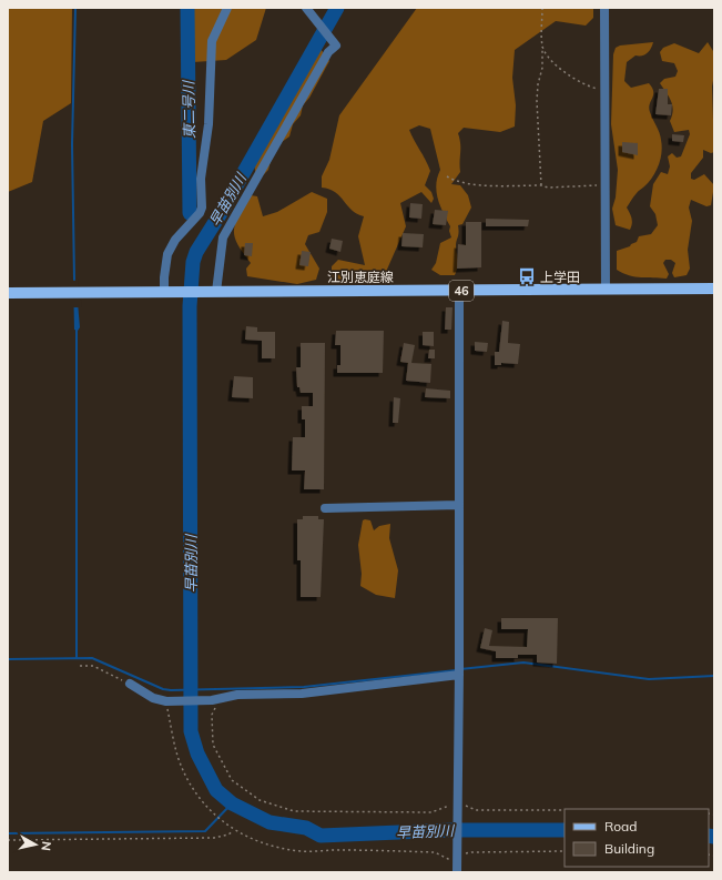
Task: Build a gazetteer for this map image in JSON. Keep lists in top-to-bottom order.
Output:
{
  "streets": {
    "main road": ["江別恵庭線", "46"]
  },
  "water": ["東二号川", "早苗別川"],
  "places": {
    "bus stop": ["上学田"]
  },
  "legend": ["Road", "Building"],
  "north": "right"
}
